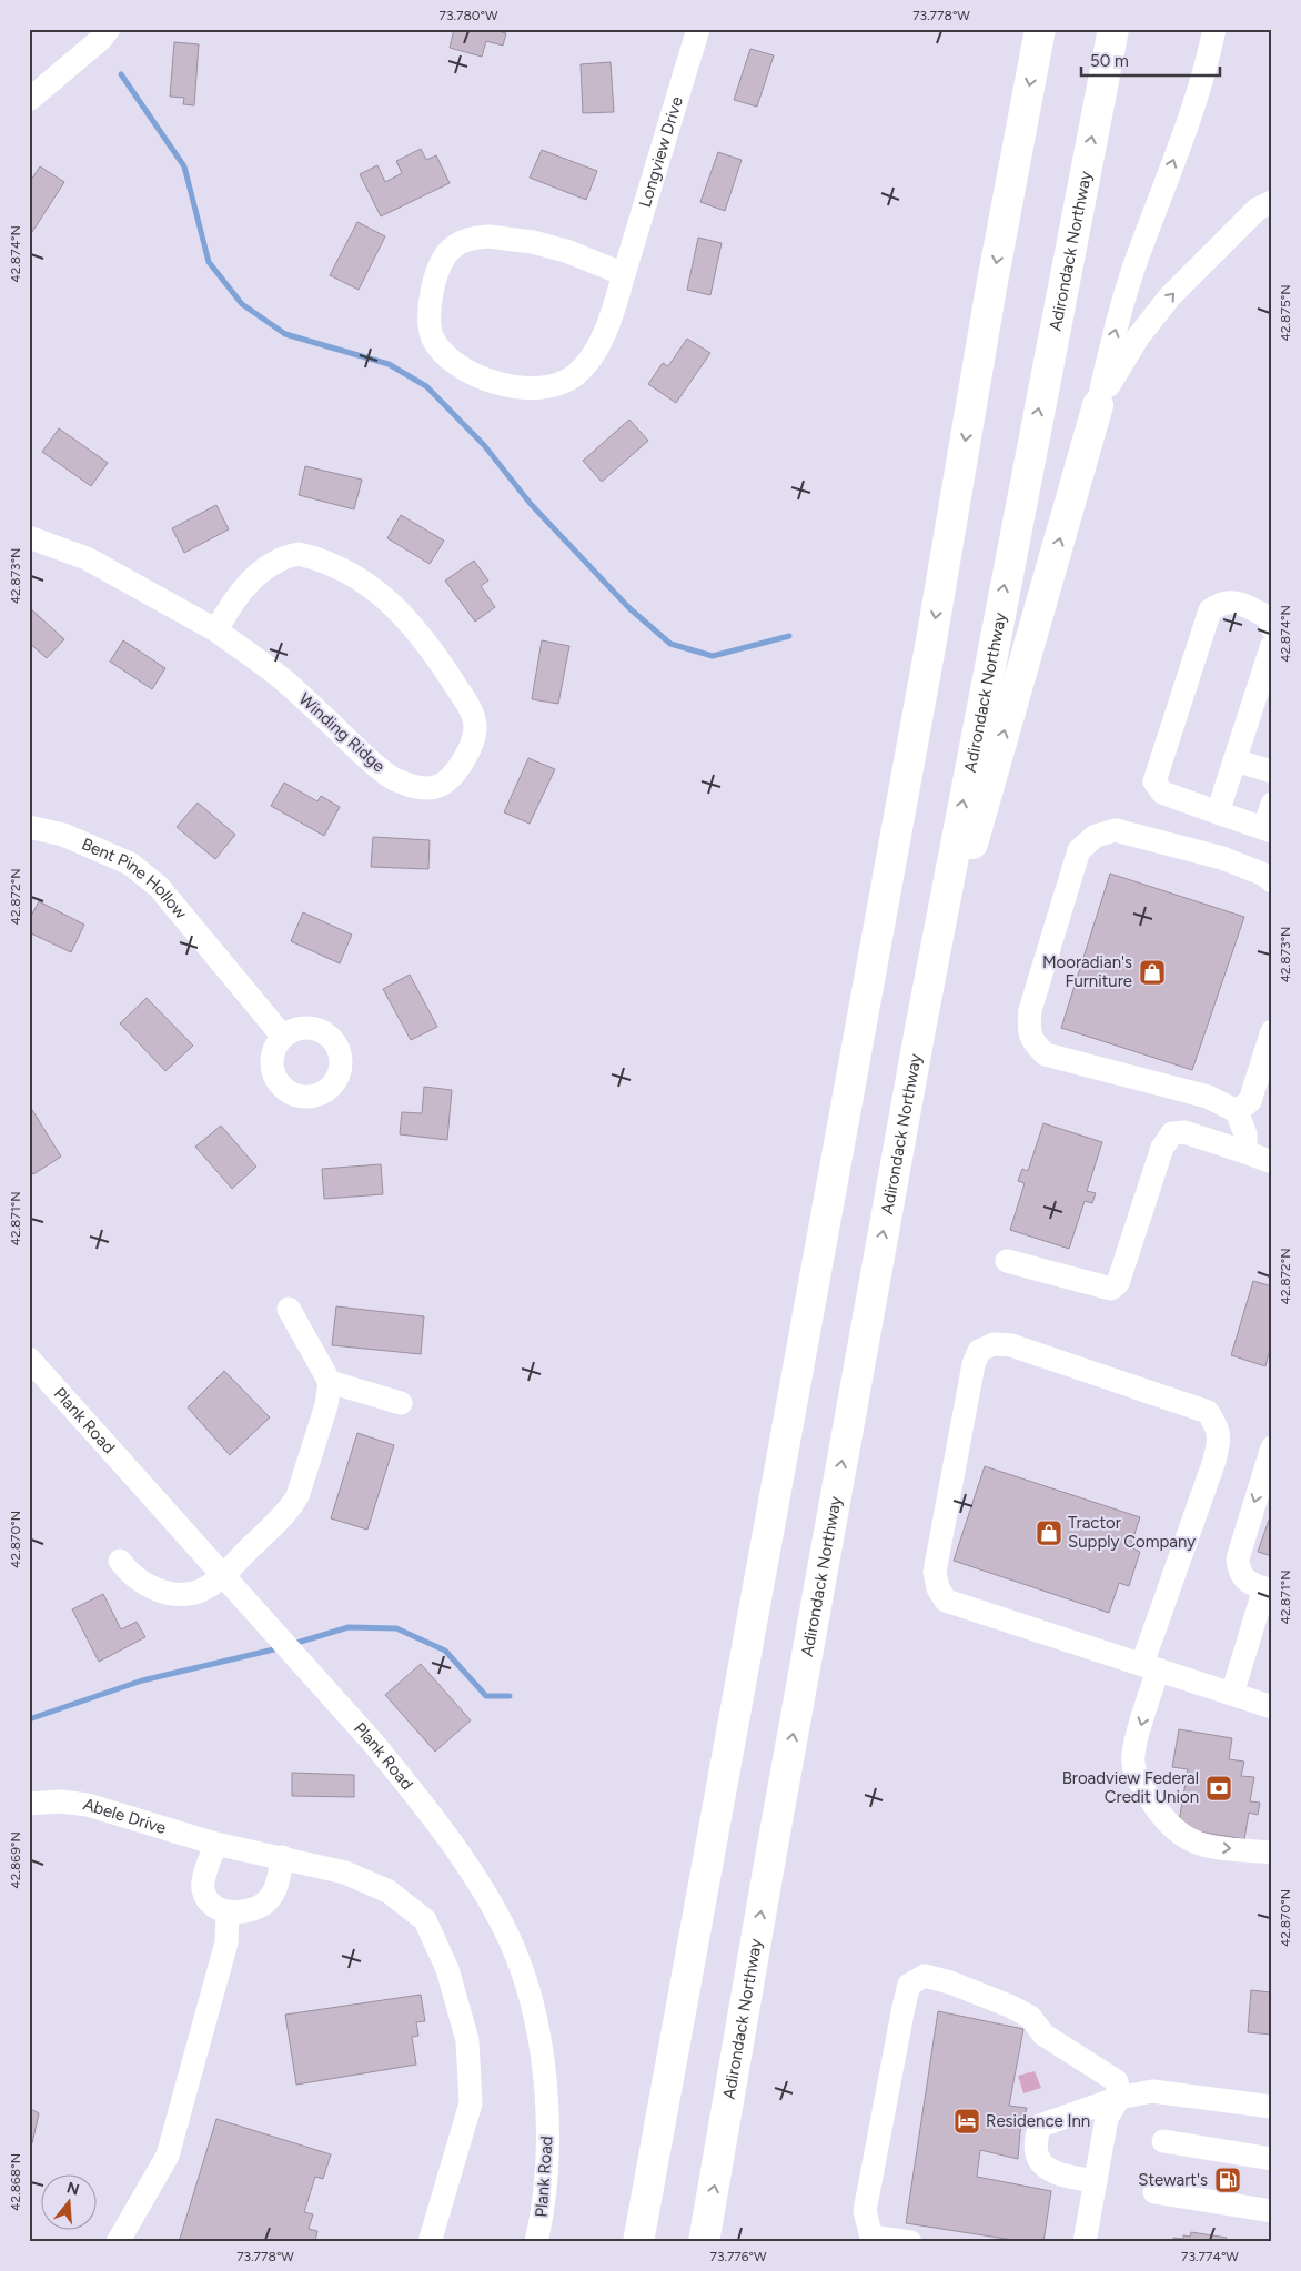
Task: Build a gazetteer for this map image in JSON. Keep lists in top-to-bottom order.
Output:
{
  "streets": {
    "highway": ["Adirondack Northway"],
    "street": [
      "Longview Drive",
      "Winding Ridge",
      "Bent Pine Hollow",
      "Plank Road",
      "Abele Drive"
    ]
  },
  "places": {
    "shop": ["Mooradian's Furniture", "Tractor Supply Company"],
    "bank": ["Broadview Federal Credit Union"],
    "hotel": ["Residence Inn"],
    "fuel station": ["Stewart's"]
  },
  "scale_bar": "50 m",
  "north": "top",
  "coordinates": [
    "73.780°W",
    "73.778°W",
    "42.874°N",
    "42.875°N",
    "42.873°N",
    "42.872°N",
    "42.871°N",
    "42.870°N",
    "42.869°N",
    "42.868°N",
    "73.776°W",
    "73.774°W"
  ]
}
